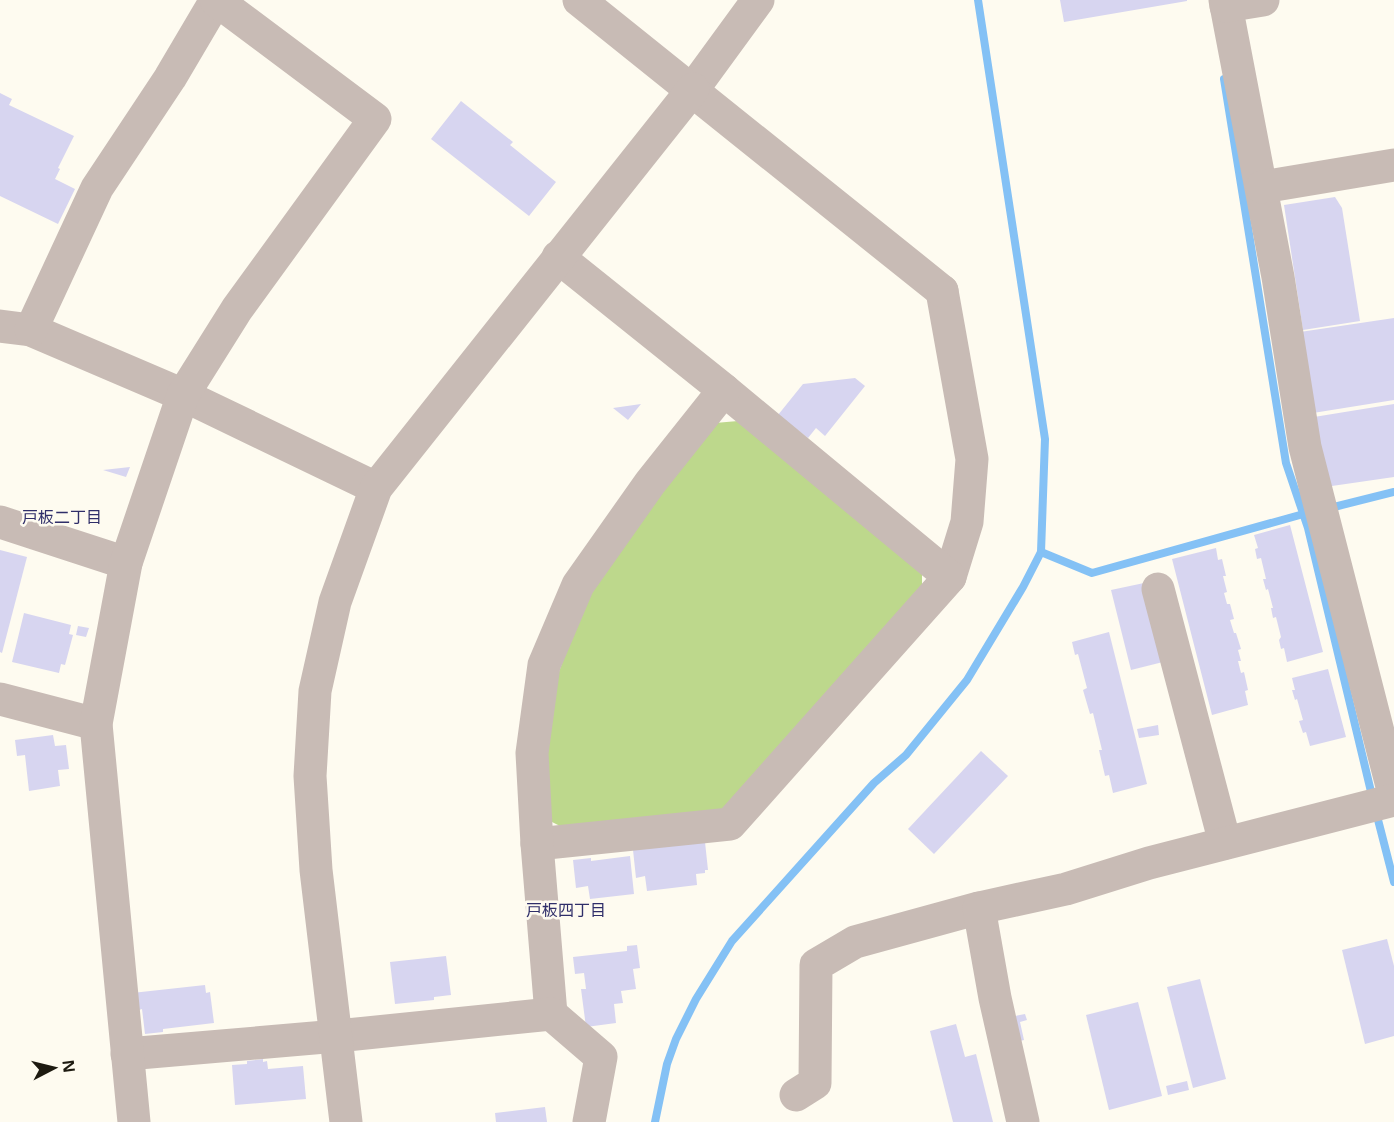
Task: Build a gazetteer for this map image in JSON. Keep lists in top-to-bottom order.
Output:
{
  "districts": ["戸板二丁目", "戸板四丁目"],
  "north": "right"
}
